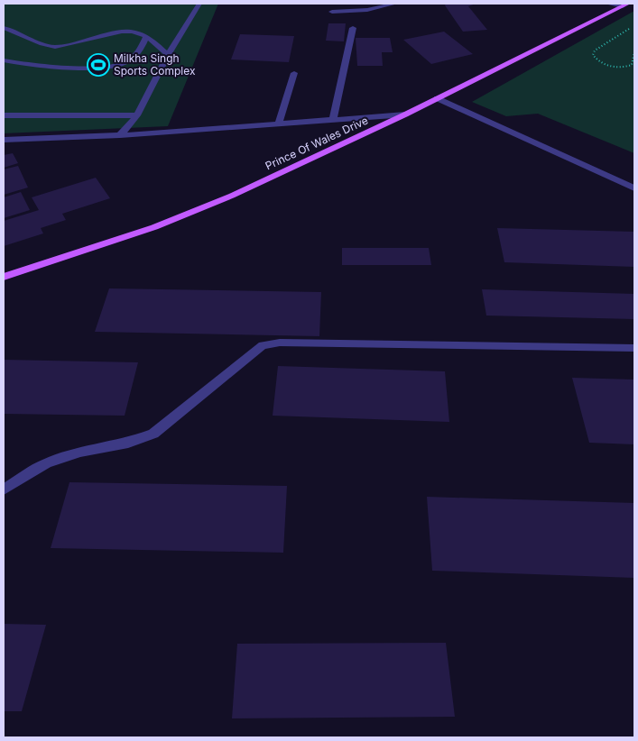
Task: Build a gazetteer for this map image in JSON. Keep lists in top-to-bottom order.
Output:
{
  "streets": {
    "main road": ["Prince Of Wales Drive"]
  },
  "places": {
    "sports": ["Milkha Singh Sports Complex"]
  }
}
